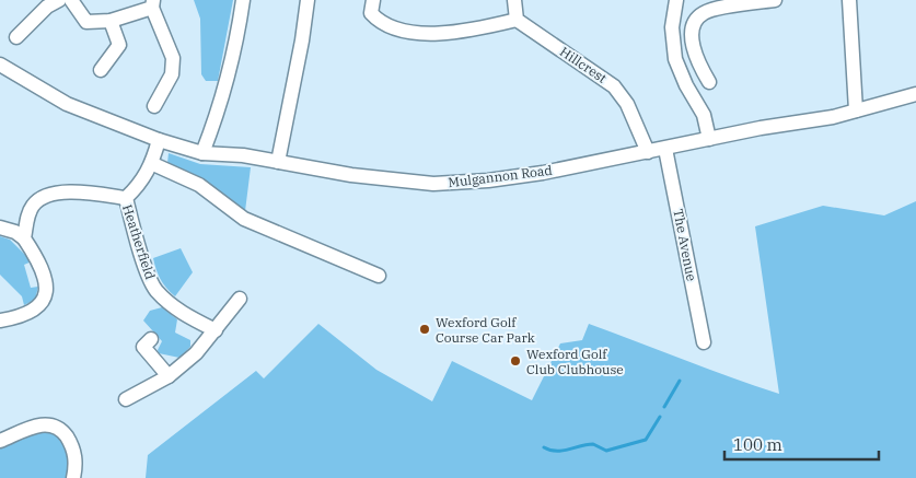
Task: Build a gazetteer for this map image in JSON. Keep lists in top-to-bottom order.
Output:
{
  "streets": {
    "street": [
      "Hillcrest",
      "Mulgannon Road",
      "Heatherfield",
      "The Avenue"
    ]
  },
  "crossings": [
    ["Hillcrest", "Mulgannon Road"],
    ["Mulgannon Road", "Heatherfield"],
    ["Mulgannon Road", "The Avenue"]
  ],
  "places": ["Wexford Golf Course Car Park", "Wexford Golf Club Clubhouse"],
  "scale_bar": "100 m"
}
